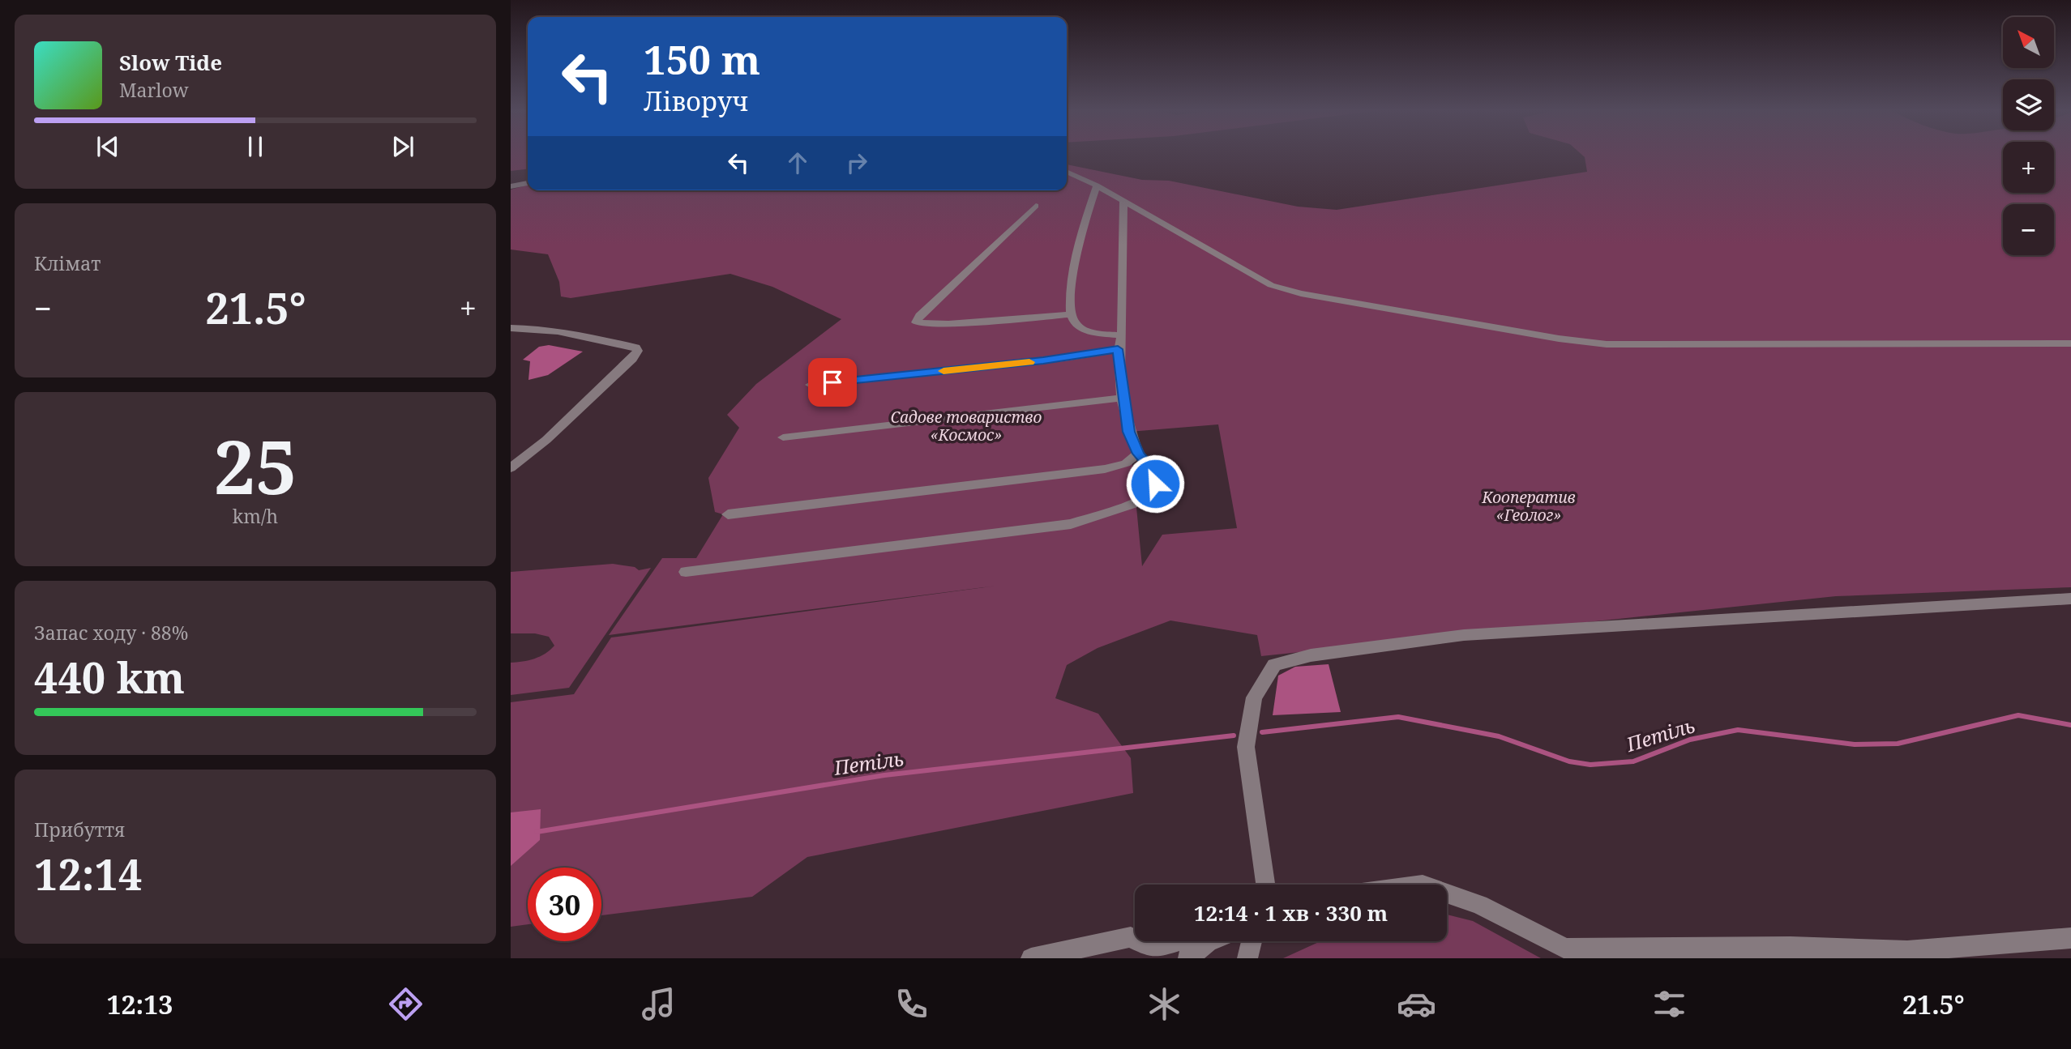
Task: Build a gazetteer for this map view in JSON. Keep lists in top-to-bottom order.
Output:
{
  "water": ["Петіль"],
  "parks": ["Садове товариство «Космос»", "Кооператив «Геолог»"],
  "north": "top left",
  "page": {
    "map_buttons": ["+", "−"],
    "turn": ["150 m", "Ліворуч"],
    "song": ["Slow Tide", "Marlow"],
    "tile": [
      "Клімат",
      ["25", "km/h"],
      ["Запас ходу · 88%", "440 km"],
      ["Прибуття", "12:14"]
    ],
    "heat": ["−", "21.5°", "+"],
    "limit": "30",
    "trip": "12:14 · 1 хв · 330 m",
    "tabs": ["12:13", "21.5°"]
  }
}
